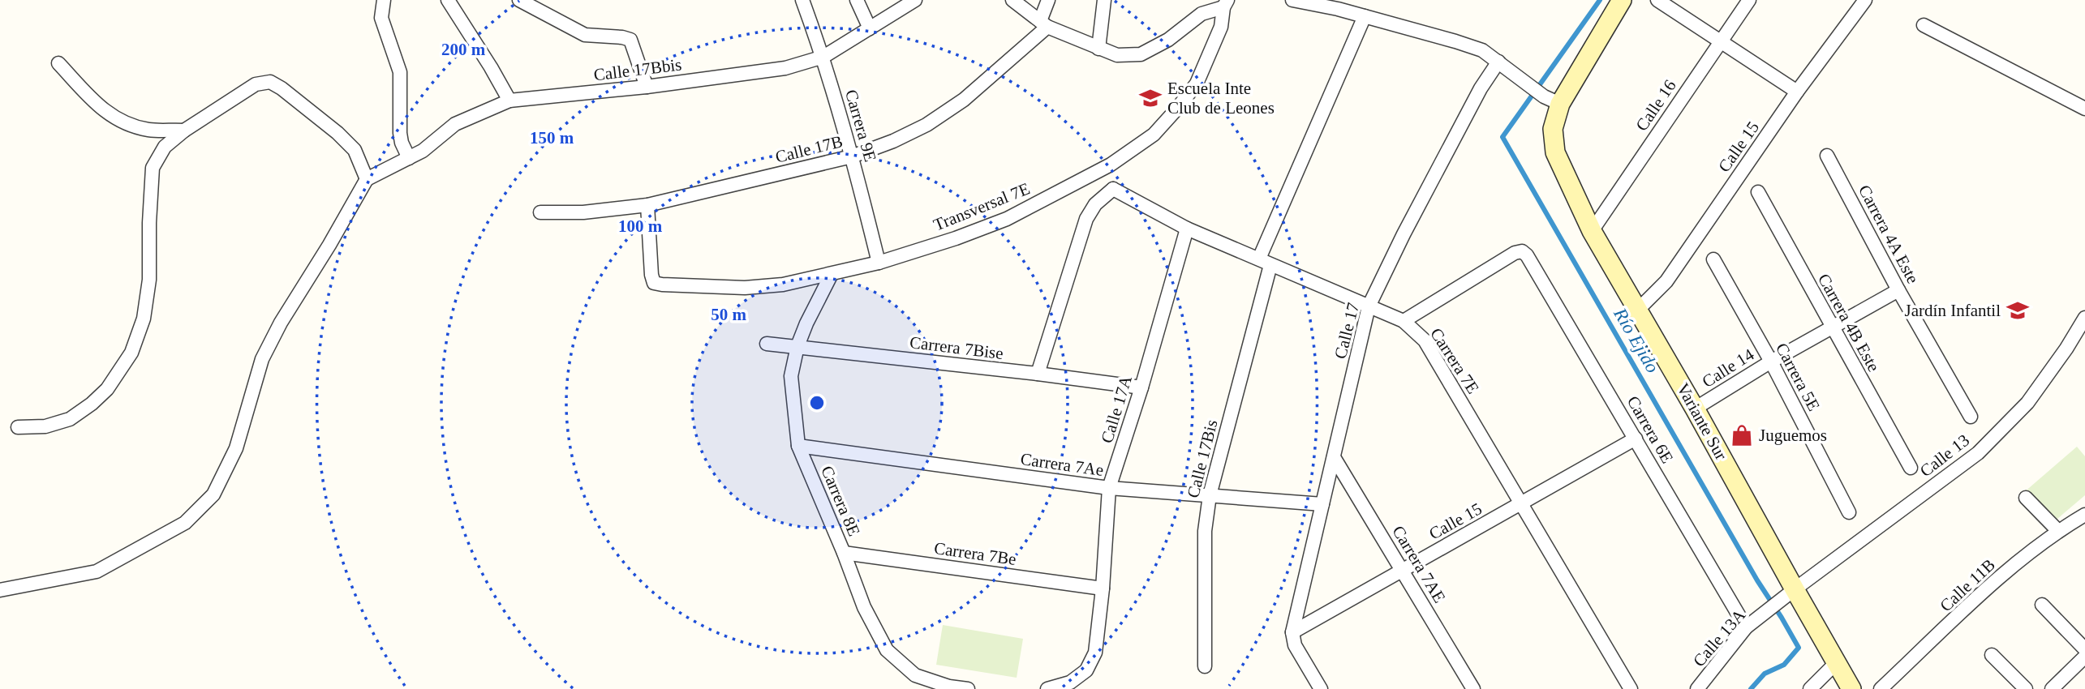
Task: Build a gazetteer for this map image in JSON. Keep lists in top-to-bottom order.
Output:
{
  "streets": {
    "main road": ["Variante Sur"],
    "street": [
      "Calle 17Bbis",
      "Calle 16",
      "Carrera 9E",
      "Calle 15",
      "Calle 17B",
      "Transversal 7E",
      "Carrera 4A Este",
      "Carrera 4B Este",
      "Calle 17",
      "Carrera 7Bise",
      "Carrera 7E",
      "Calle 14",
      "Carrera 5E",
      "Calle 17A",
      "Carrera 6E",
      "Calle 13",
      "Calle 17Bis",
      "Carrera 7Ae",
      "Carrera 8E",
      "Carrera 7Be",
      "Carrera 7AE",
      "Calle 11B",
      "Calle 13A"
    ]
  },
  "crossings": [
    ["Calle 17Bbis", "Carrera 9E"],
    ["Calle 16", "Variante Sur"],
    ["Carrera 9E", "Calle 17B"],
    ["Carrera 9E", "Transversal 7E"],
    ["Calle 15", "Calle 17"],
    ["Calle 15", "Carrera 7E"],
    ["Calle 15", "Variante Sur"],
    ["Calle 15", "Carrera 6E"],
    ["Calle 15", "Carrera 7AE"],
    ["Calle 17B", "Transversal 7E"],
    ["Transversal 7E", "Carrera 8E"],
    ["Carrera 4A Este", "Calle 14"],
    ["Carrera 4B Este", "Calle 14"],
    ["Calle 17", "Carrera 7E"],
    ["Calle 17", "Carrera 7Ae"],
    ["Calle 17", "Carrera 7AE"],
    ["Carrera 7Bise", "Calle 17A"],
    ["Carrera 7Bise", "Carrera 8E"],
    ["Carrera 7E", "Calle 17A"],
    ["Carrera 7E", "Carrera 6E"],
    ["Carrera 7E", "Calle 17Bis"],
    ["Calle 14", "Carrera 5E"],
    ["Calle 14", "Variante Sur"],
    ["Calle 17A", "Carrera 7Ae"],
    ["Calle 17A", "Carrera 7Be"],
    ["Variante Sur", "Calle 13"],
    ["Variante Sur", "Calle 13A"],
    ["Carrera 6E", "Calle 13A"],
    ["Calle 13", "Calle 13A"],
    ["Calle 17Bis", "Carrera 7Ae"],
    ["Carrera 7Ae", "Carrera 8E"],
    ["Carrera 8E", "Carrera 7Be"]
  ],
  "water": ["Río Ejido"],
  "places": {
    "school or university": ["Escuela Inte Club de Leones", "Jardín Infantil"],
    "shop": ["Juguemos"]
  },
  "rings": [
    "200 m",
    "150 m",
    "100 m",
    "50 m"
  ]
}
